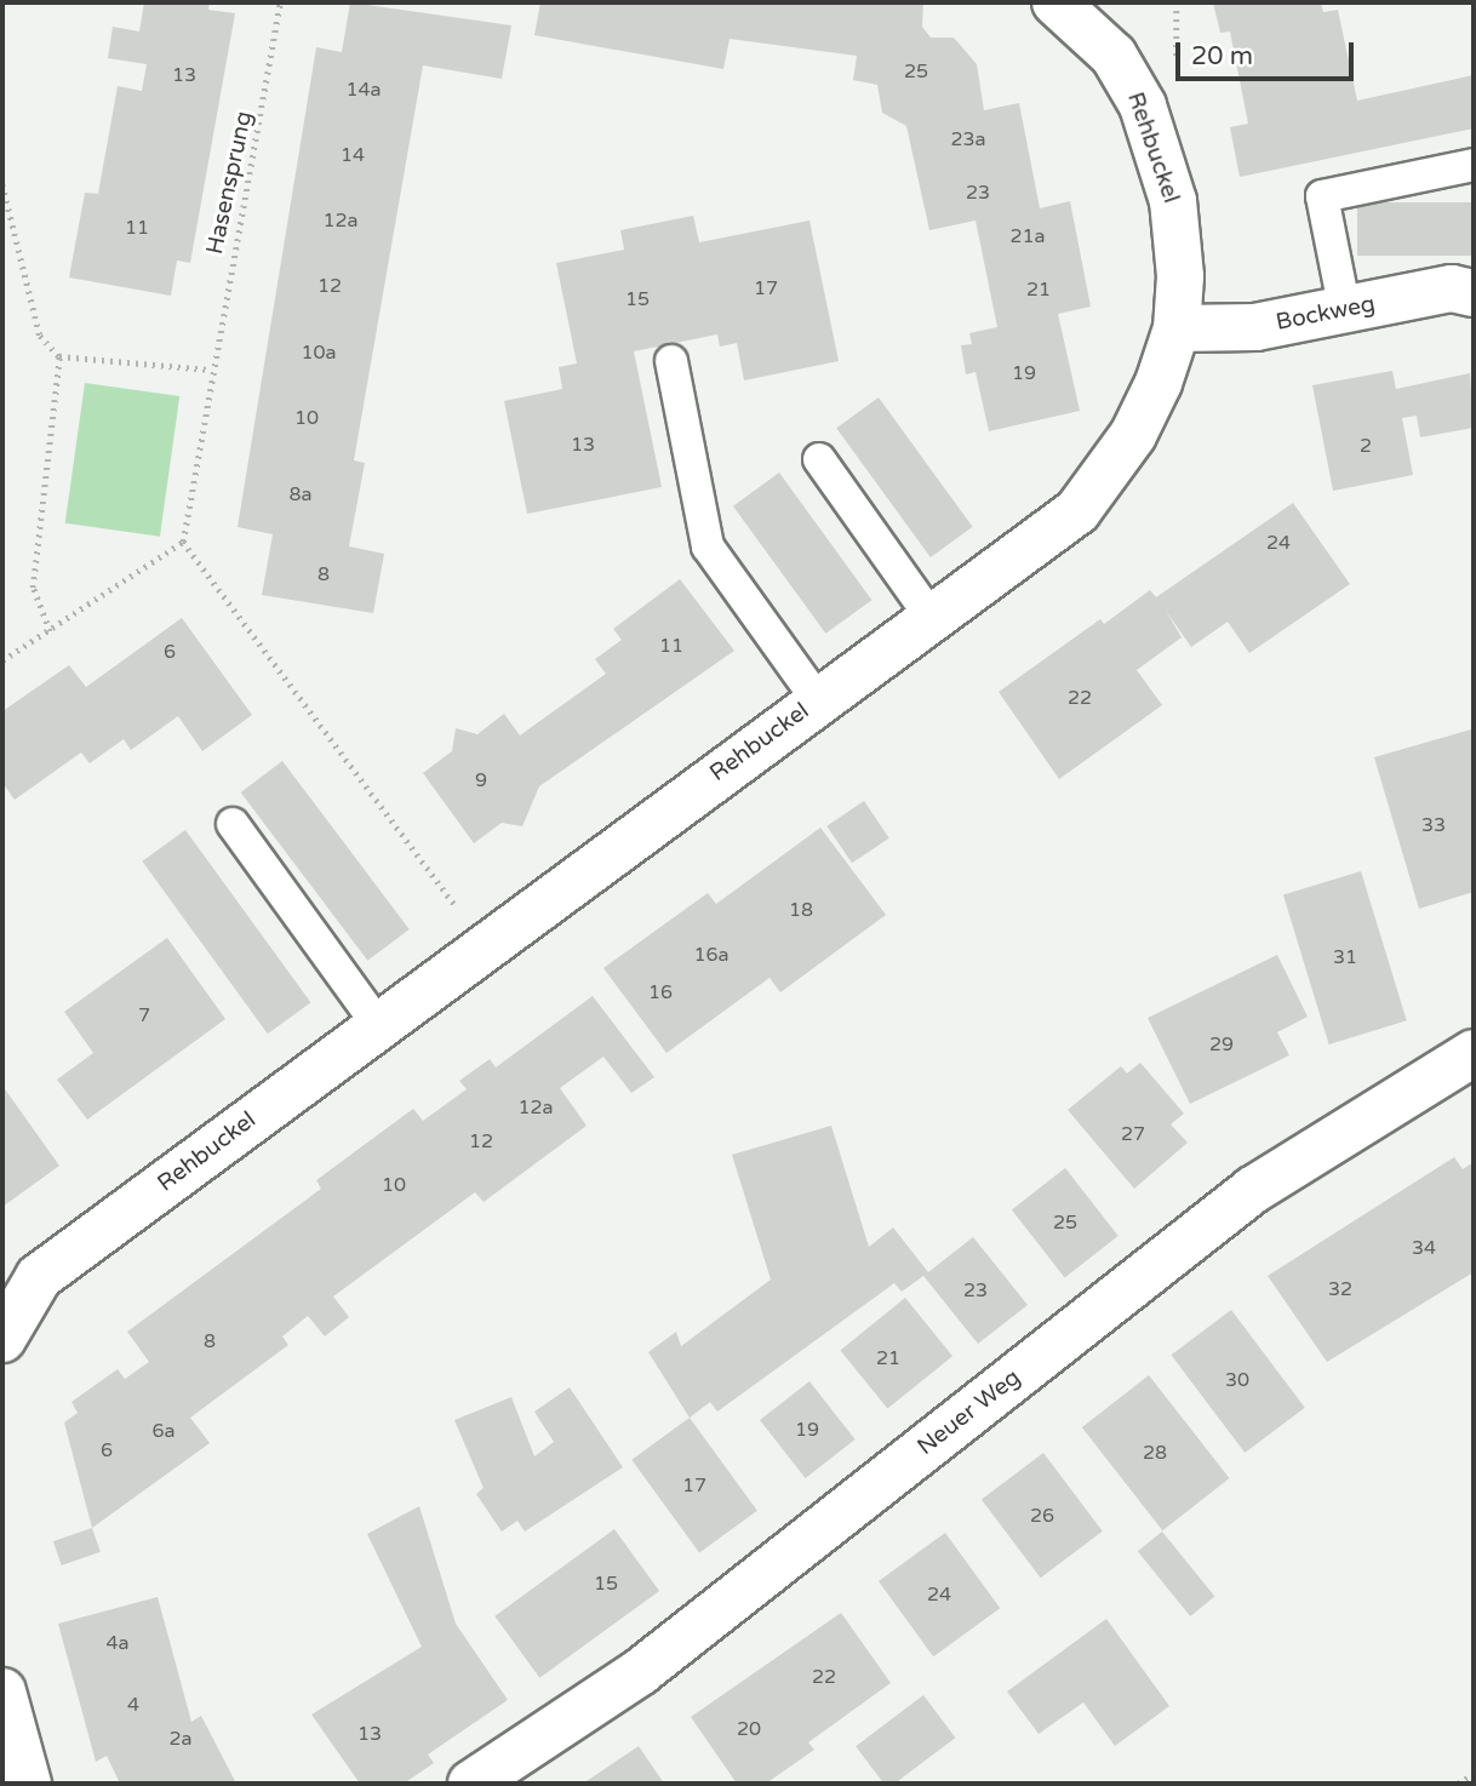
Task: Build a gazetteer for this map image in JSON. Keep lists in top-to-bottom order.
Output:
{
  "streets": {
    "street": ["Rehbuckel", "Bockweg", "Neuer Weg"],
    "path": ["Hasensprung"]
  },
  "crossings": [
    ["Rehbuckel", "Bockweg"]
  ],
  "house_numbers": [
    "25",
    "13",
    "14a",
    "23a",
    "14",
    "23",
    "12a",
    "11",
    "21a",
    "12",
    "17",
    "21",
    "15",
    "10a",
    "19",
    "10",
    "13",
    "2",
    "8a",
    "24",
    "8",
    "11",
    "6",
    "22",
    "9",
    "33",
    "18",
    "16a",
    "31",
    "16",
    "7",
    "29",
    "12a",
    "27",
    "12",
    "10",
    "25",
    "34",
    "32",
    "23",
    "8",
    "21",
    "30",
    "19",
    "6a",
    "6",
    "28",
    "17",
    "26",
    "15",
    "24",
    "4a",
    "22",
    "4",
    "20",
    "13",
    "2a"
  ],
  "scale_bar": "20 m"
}
